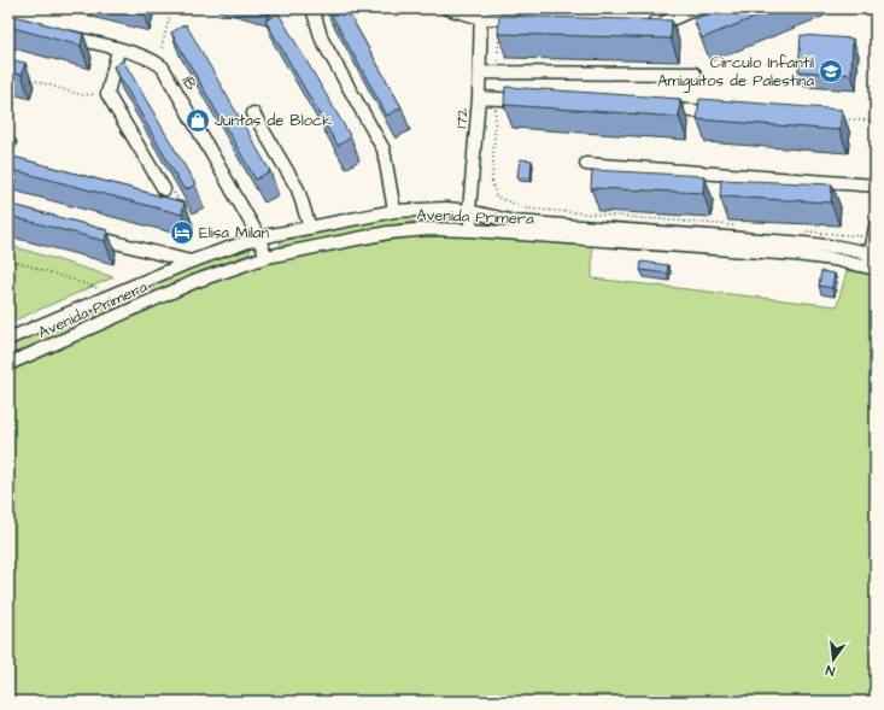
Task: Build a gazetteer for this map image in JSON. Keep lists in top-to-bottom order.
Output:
{
  "streets": {
    "street": ["1B", "172", "Avenida Primera"]
  },
  "crossings": [
    ["1B", "Avenida Primera"],
    ["172", "Avenida Primera"]
  ],
  "places": {
    "school or university": ["Círculo Infantil Amiguitos de Palestina"],
    "shop": ["Juntas de Block"],
    "hotel": ["Elisa Milan"]
  },
  "north": "bottom"
}
